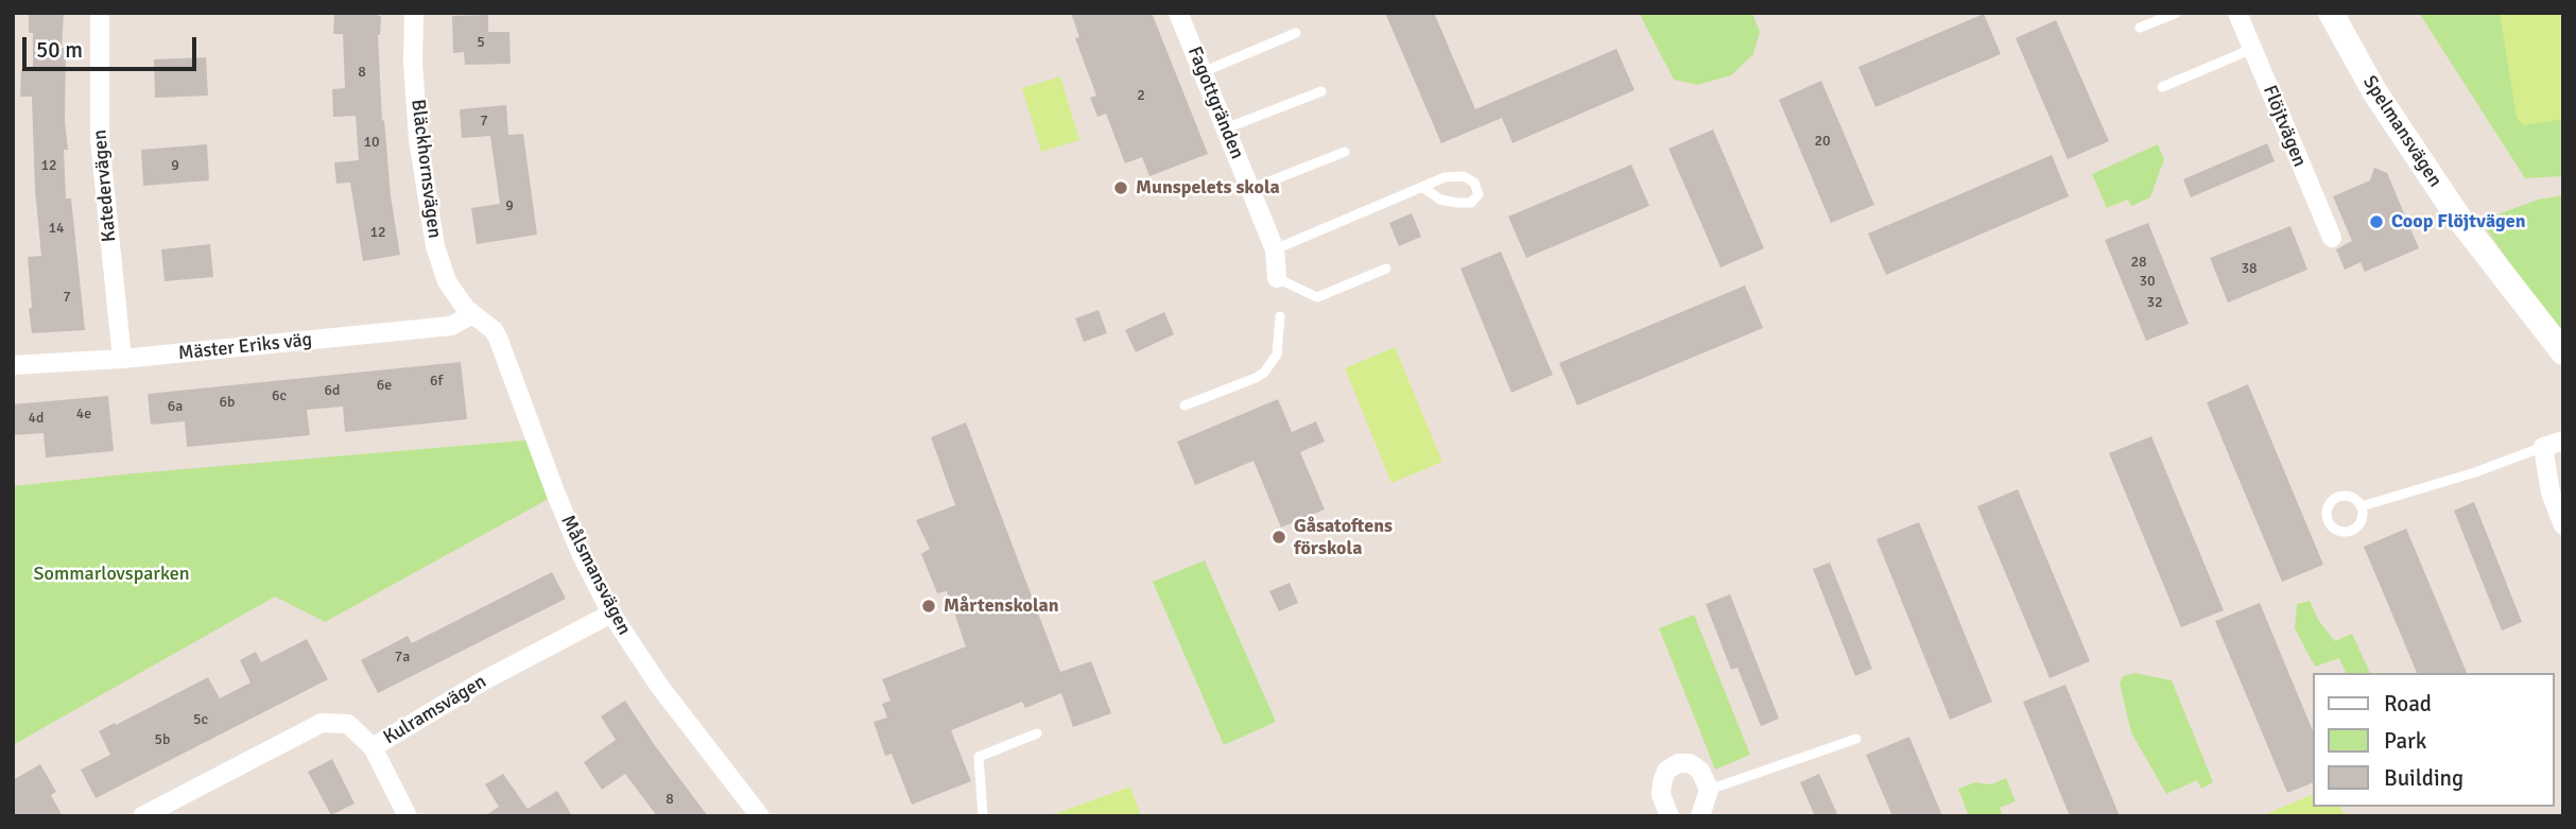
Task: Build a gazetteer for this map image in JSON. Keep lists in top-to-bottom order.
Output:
{
  "streets": {
    "main road": ["Spelmansvägen"],
    "street": [
      "Fagottgränden",
      "Flöjtvägen",
      "Bläckhornsvägen",
      "Katedervägen",
      "Mäster Eriks väg",
      "Målsmansvägen",
      "Kulramsvägen"
    ]
  },
  "crossings": [
    ["Bläckhornsvägen", "Mäster Eriks väg"],
    ["Bläckhornsvägen", "Målsmansvägen"],
    ["Katedervägen", "Mäster Eriks väg"],
    ["Mäster Eriks väg", "Målsmansvägen"],
    ["Målsmansvägen", "Kulramsvägen"]
  ],
  "parks": ["Sommarlovsparken"],
  "places": [
    "Munspelets skola",
    "Coop Flöjtvägen",
    "Gåsatoftens förskola",
    "Mårtenskolan"
  ],
  "house_numbers": [
    "5",
    "8",
    "2",
    "7",
    "20",
    "10",
    "12",
    "9",
    "9",
    "14",
    "12",
    "28",
    "38",
    "30",
    "7",
    "32",
    "6f",
    "6e",
    "6d",
    "6c",
    "6b",
    "6a",
    "4e",
    "4d",
    "7a",
    "5c",
    "5b",
    "8"
  ],
  "legend": ["Road", "Park", "Building"],
  "scale_bar": "50 m"
}
